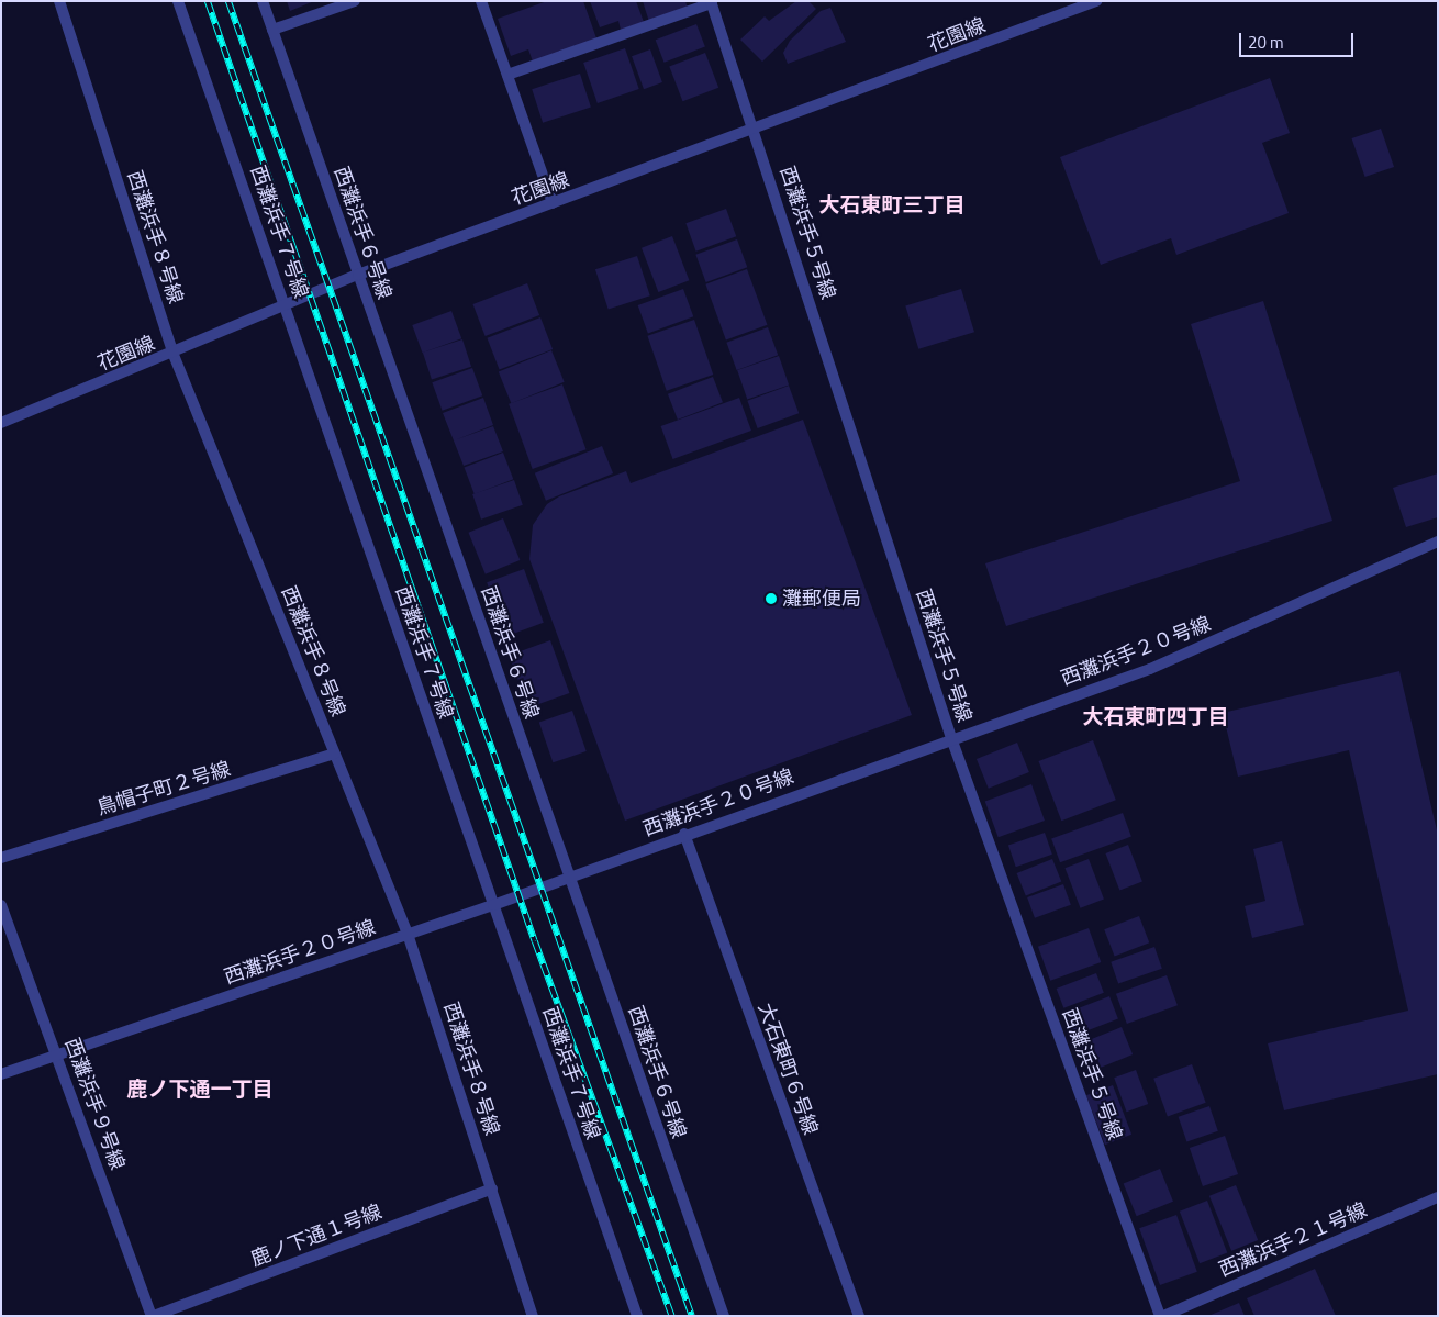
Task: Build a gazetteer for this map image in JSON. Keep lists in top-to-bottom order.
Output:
{
  "streets": {
    "street": [
      "花園線",
      "西灘浜手７号線",
      "西灘浜手６号線",
      "西灘浜手５号線",
      "西灘浜手８号線",
      "西灘浜手２０号線",
      "鳥帽子町２号線",
      "大石東町６号線",
      "西灘浜手９号線",
      "鹿ノ下通１号線",
      "西灘浜手２１号線"
    ]
  },
  "crossings": [
    ["花園線", "西灘浜手７号線"],
    ["花園線", "西灘浜手６号線"],
    ["花園線", "西灘浜手５号線"],
    ["花園線", "西灘浜手８号線"],
    ["西灘浜手７号線", "西灘浜手２０号線"],
    ["西灘浜手６号線", "西灘浜手２０号線"],
    ["西灘浜手５号線", "西灘浜手２０号線"],
    ["西灘浜手５号線", "西灘浜手２１号線"],
    ["西灘浜手８号線", "西灘浜手２０号線"],
    ["西灘浜手８号線", "鳥帽子町２号線"],
    ["西灘浜手８号線", "鹿ノ下通１号線"],
    ["西灘浜手２０号線", "大石東町６号線"],
    ["西灘浜手２０号線", "西灘浜手９号線"],
    ["西灘浜手９号線", "鹿ノ下通１号線"]
  ],
  "districts": ["大石東町三丁目", "大石東町四丁目", "鹿ノ下通一丁目"],
  "places": ["灘郵便局"],
  "scale_bar": "20 m"
}
